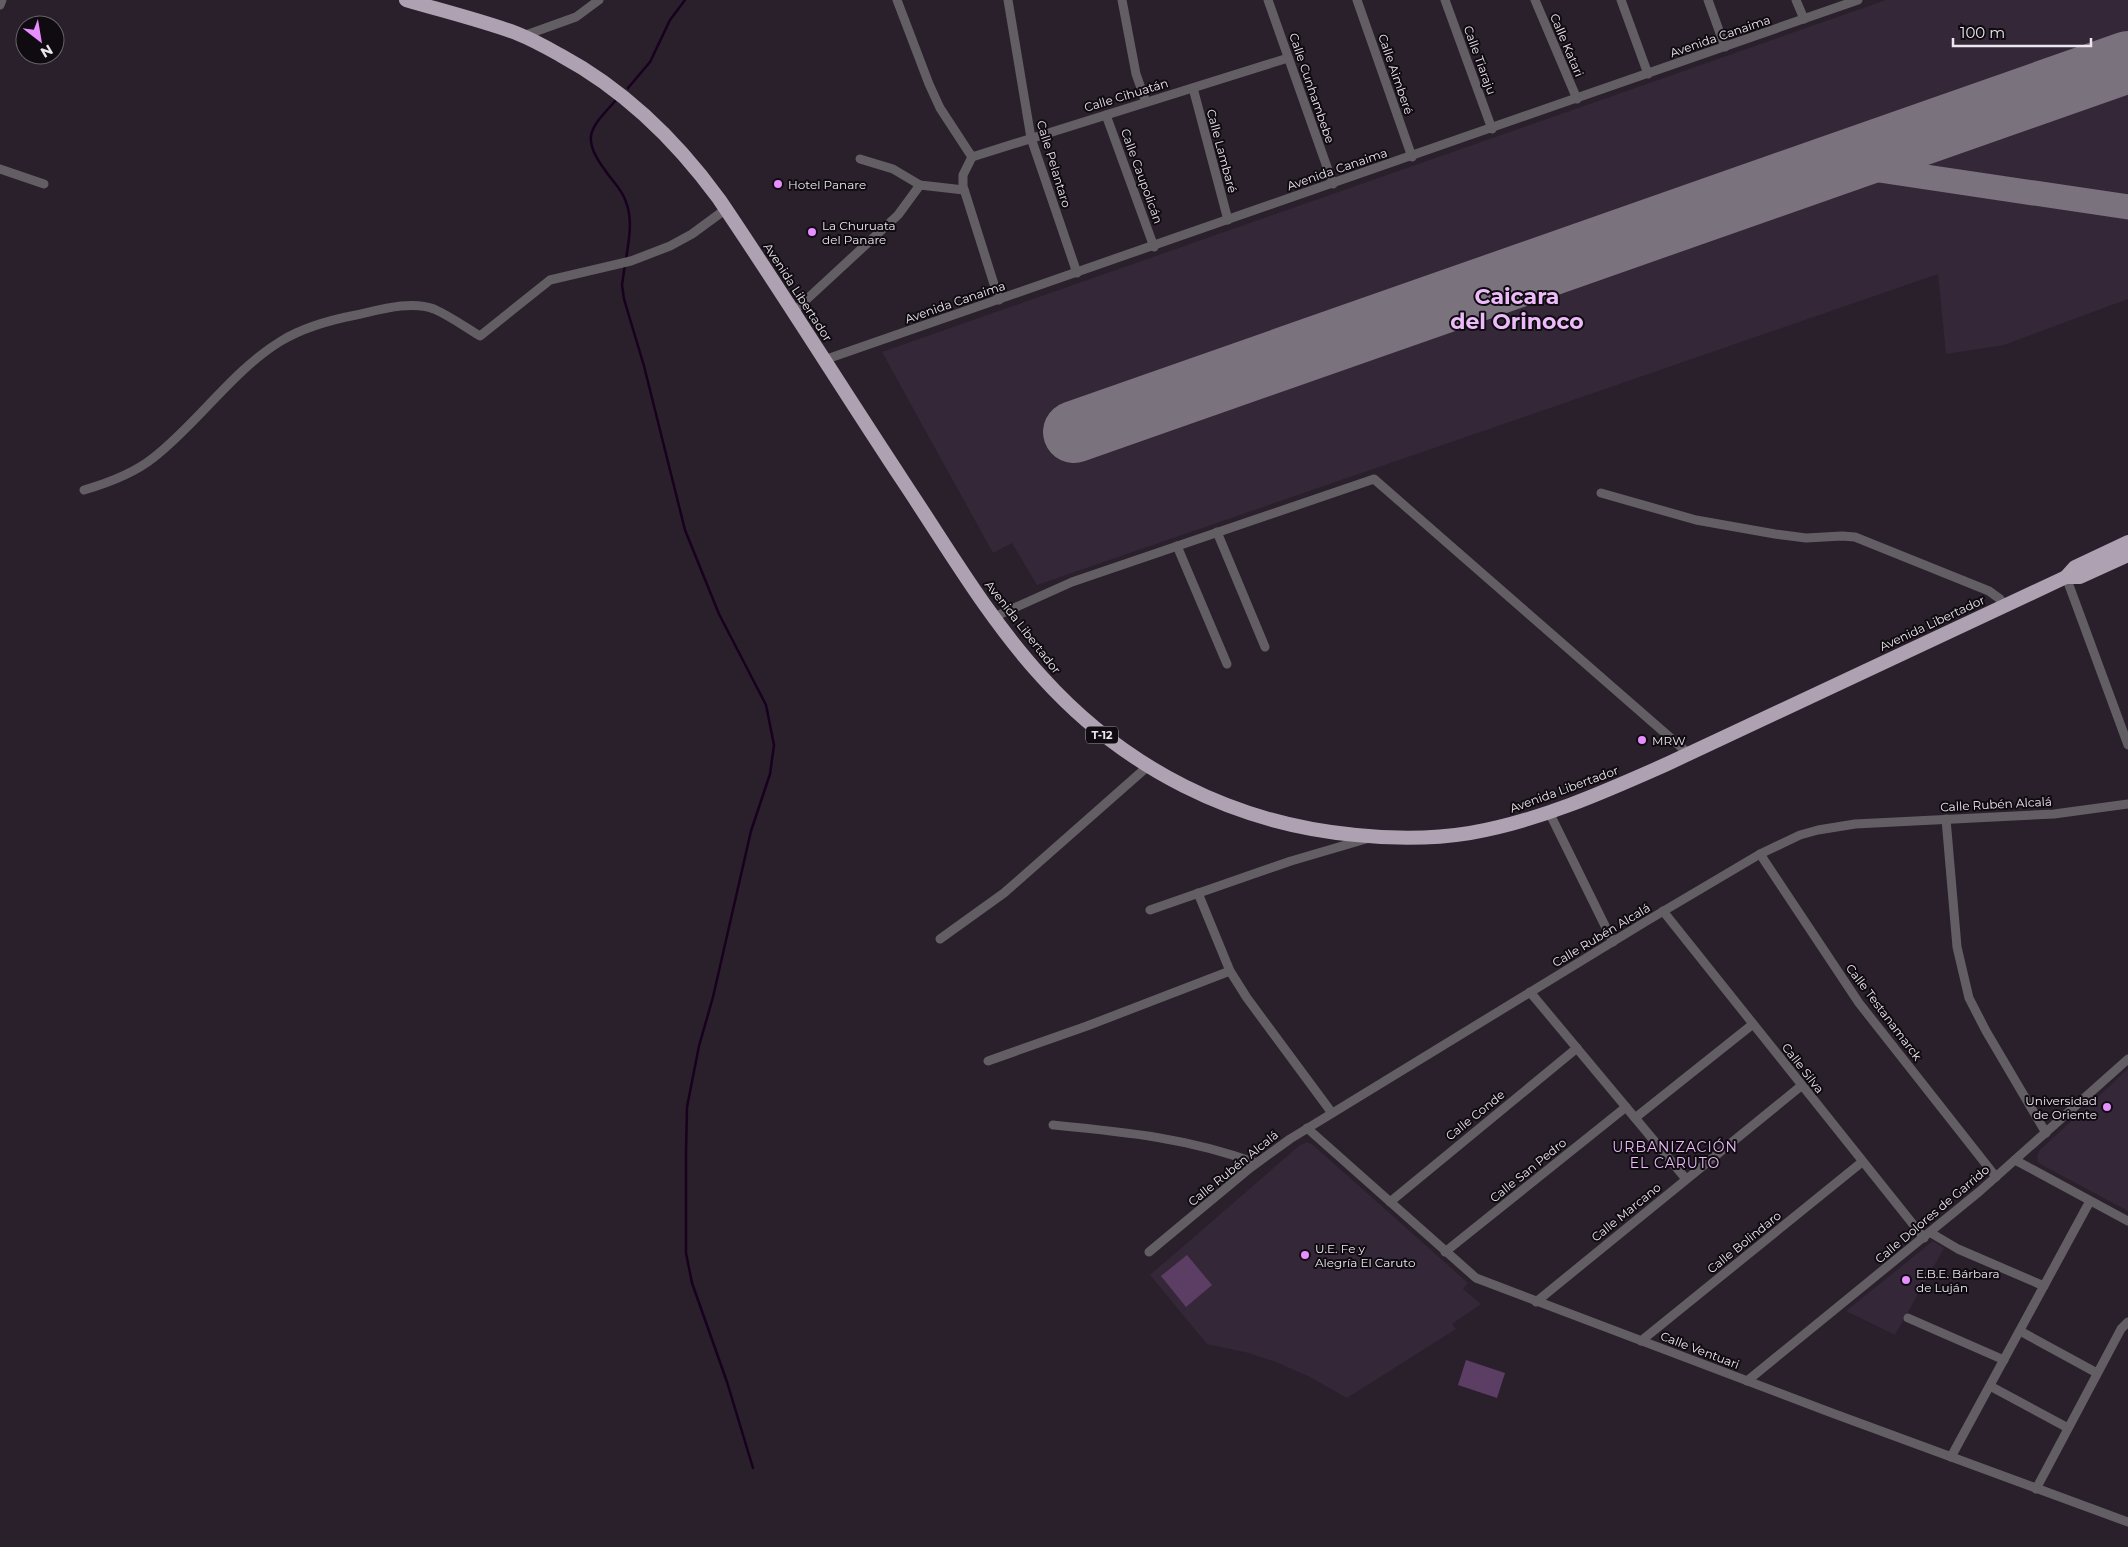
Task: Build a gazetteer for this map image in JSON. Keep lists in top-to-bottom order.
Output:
{
  "streets": {
    "highway": ["Avenida Libertador", "T-12"],
    "street": [
      "Avenida Canaima",
      "Calle Katari",
      "Calle Tiaraju",
      "Calle Aimberé",
      "Calle Cunhambebe",
      "Calle Cihuatán",
      "Calle Lambaré",
      "Calle Pelantaro",
      "Calle Caupolicán",
      "Calle Rubén Alcalá",
      "Calle Testanamarck",
      "Calle Silva",
      "Calle Conde",
      "Calle San Pedro",
      "Calle Marcano",
      "Calle Dolores de Garrido",
      "Calle Bolindaro",
      "Calle Ventuari"
    ]
  },
  "crossings": [
    ["Avenida Canaima", "Calle Katari"],
    ["Avenida Canaima", "Calle Tiaraju"],
    ["Avenida Canaima", "Calle Aimberé"],
    ["Avenida Canaima", "Calle Cunhambebe"],
    ["Avenida Canaima", "Calle Lambaré"],
    ["Avenida Canaima", "Calle Pelantaro"],
    ["Avenida Canaima", "Calle Caupolicán"],
    ["Avenida Canaima", "Avenida Libertador"],
    ["Calle Cunhambebe", "Calle Cihuatán"],
    ["Calle Cihuatán", "Calle Lambaré"],
    ["Calle Cihuatán", "Calle Pelantaro"],
    ["Calle Cihuatán", "Calle Caupolicán"],
    ["Calle Rubén Alcalá", "Calle Testanamarck"],
    ["Calle Rubén Alcalá", "Calle Silva"],
    ["Calle Rubén Alcalá", "Calle Ventuari"],
    ["Calle Testanamarck", "Calle Dolores de Garrido"],
    ["Calle Silva", "Calle Marcano"],
    ["Calle Silva", "Calle Dolores de Garrido"],
    ["Calle Silva", "Calle Bolindaro"],
    ["Calle Conde", "Calle Ventuari"],
    ["Calle San Pedro", "Calle Ventuari"],
    ["Calle Marcano", "Calle Ventuari"],
    ["Calle Dolores de Garrido", "Calle Ventuari"],
    ["Calle Bolindaro", "Calle Ventuari"]
  ],
  "districts": ["Caicara del Orinoco", "URBANIZACIÓN EL CARUTO"],
  "places": [
    "Hotel Panare",
    "La Churuata del Panare",
    "MRW",
    "Universidad de Oriente",
    "U.E. Fe y Alegría El Caruto",
    "E.B.E. Bárbara de Luján"
  ],
  "scale_bar": "100 m",
  "north": "bottom right"
}
